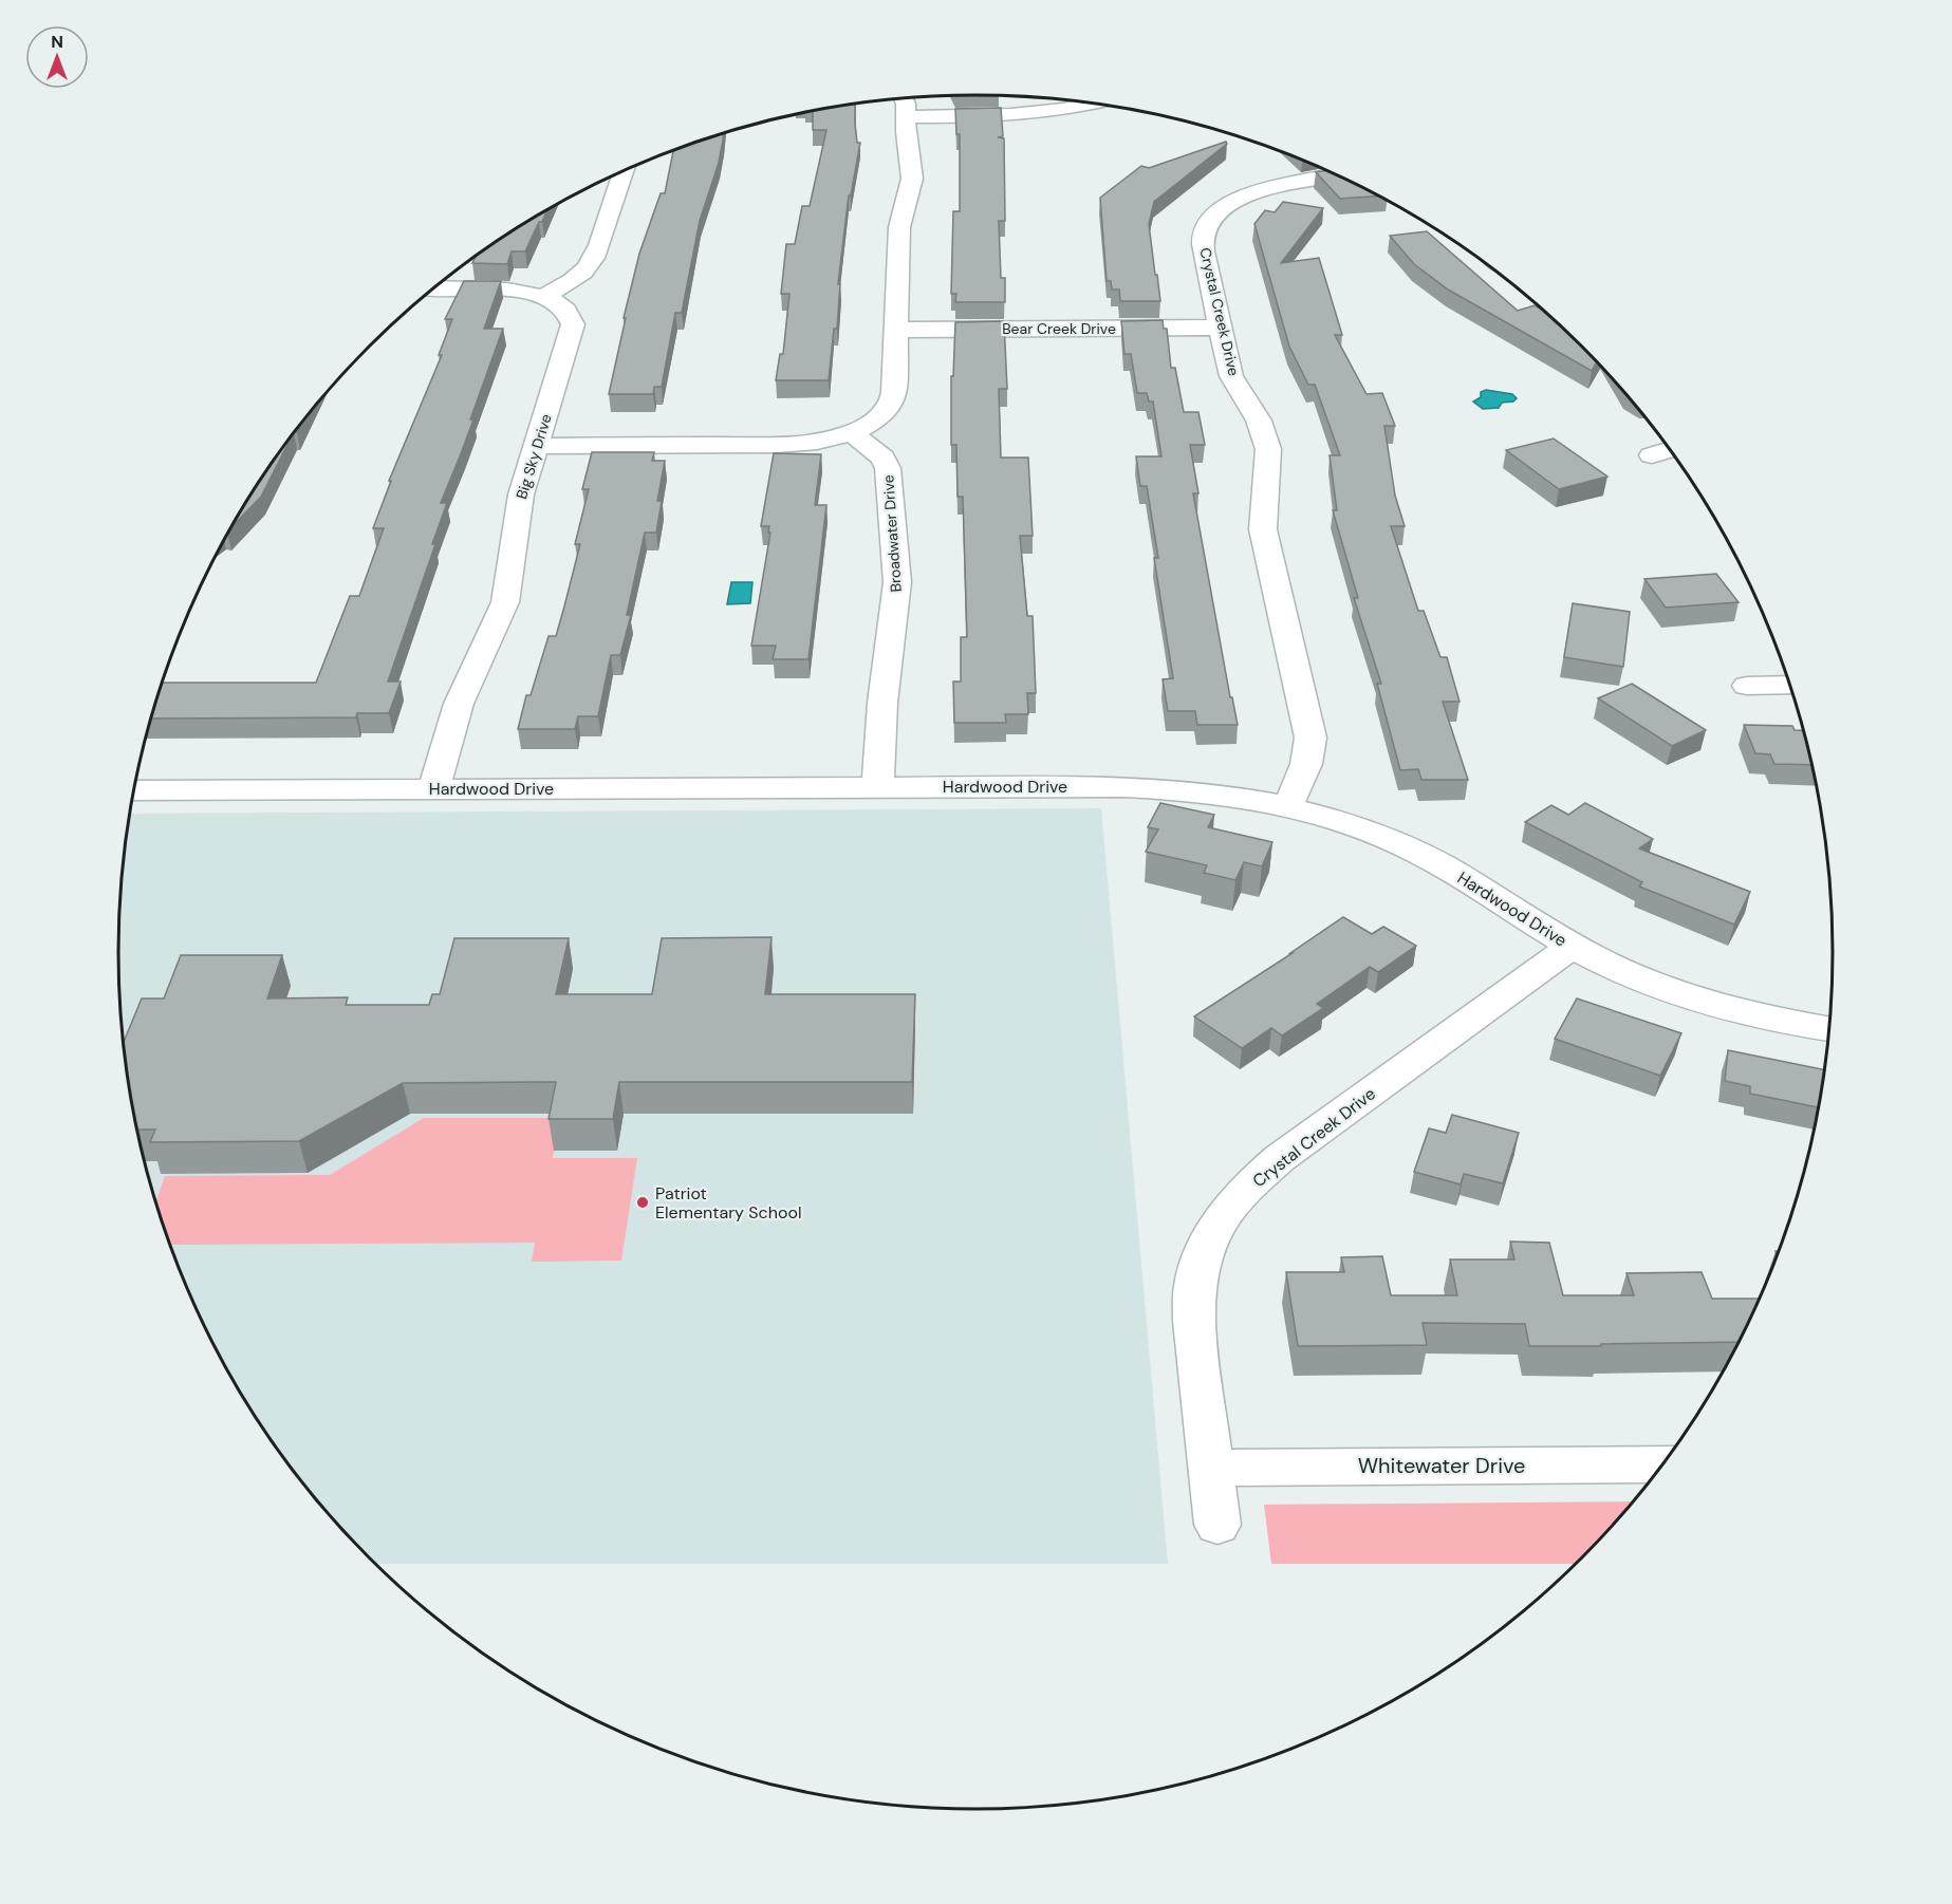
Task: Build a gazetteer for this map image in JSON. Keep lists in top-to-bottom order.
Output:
{
  "streets": {
    "street": [
      "Crystal Creek Drive",
      "Bear Creek Drive",
      "Big Sky Drive",
      "Broadwater Drive",
      "Hardwood Drive",
      "Whitewater Drive"
    ]
  },
  "crossings": [
    ["Crystal Creek Drive", "Bear Creek Drive"],
    ["Crystal Creek Drive", "Hardwood Drive"],
    ["Crystal Creek Drive", "Whitewater Drive"],
    ["Big Sky Drive", "Hardwood Drive"],
    ["Broadwater Drive", "Hardwood Drive"]
  ],
  "places": ["Patriot Elementary School"],
  "north": "top"
}
